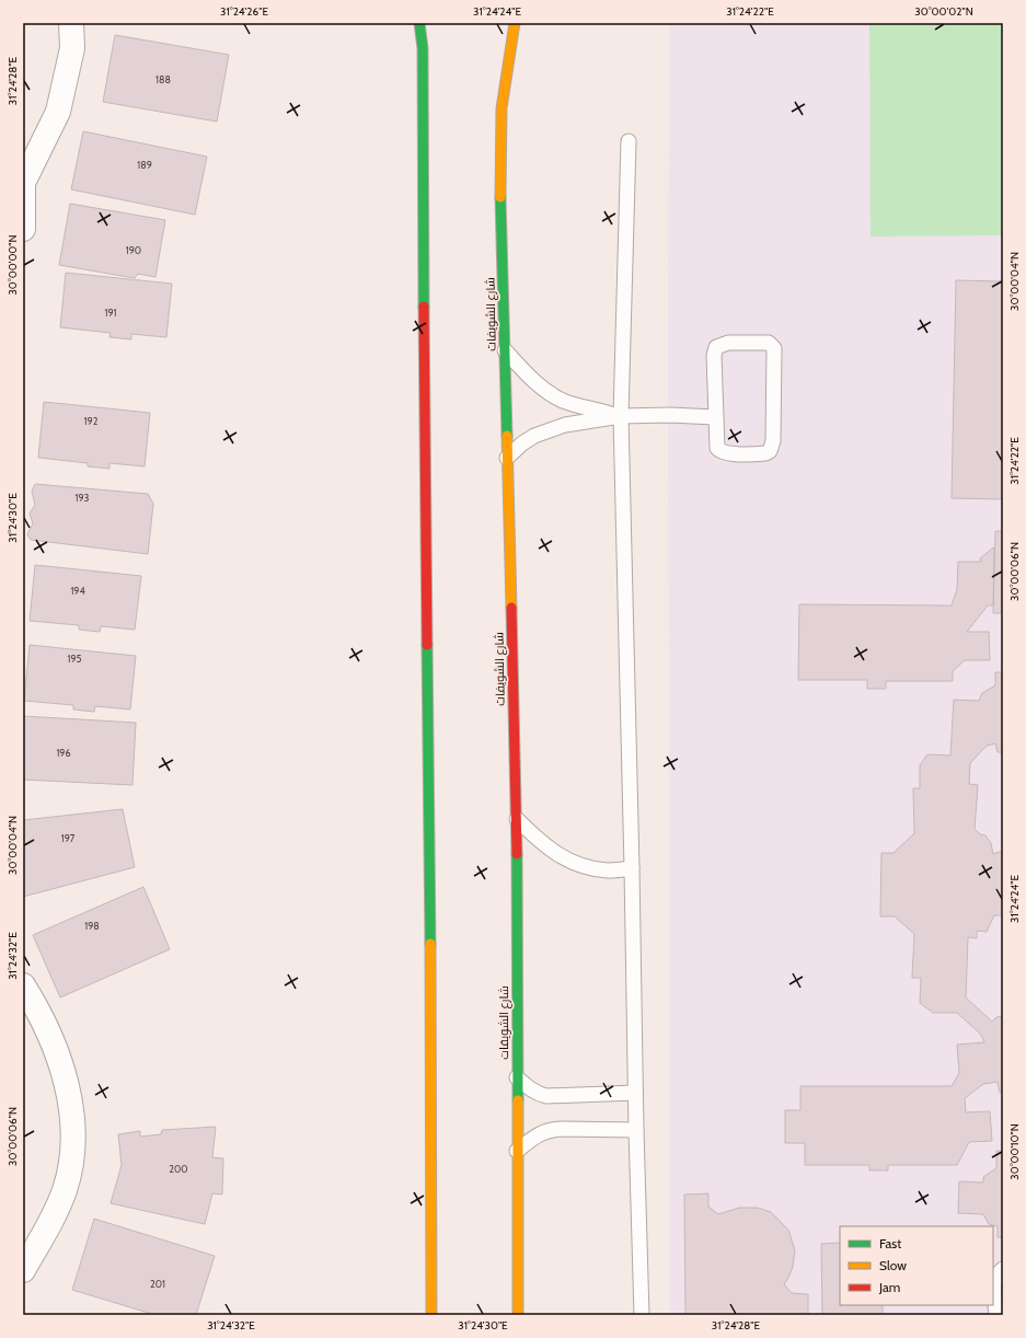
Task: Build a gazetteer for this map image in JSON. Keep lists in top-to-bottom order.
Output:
{
  "streets": {
    "main road": ["شارع الشويفات"]
  },
  "house_numbers": [
    "188",
    "189",
    "190",
    "191",
    "192",
    "193",
    "194",
    "195",
    "196",
    "197",
    "198",
    "200",
    "201"
  ],
  "legend": ["Fast", "Slow", "Jam"],
  "coordinates": [
    "31°24'26\"E",
    "31°24'24\"E",
    "31°24'22\"E",
    "30°00'02\"N",
    "31°24'28\"E",
    "30°00'00\"N",
    "30°00'04\"N",
    "31°24'30\"E",
    "30°00'06\"N",
    "31°24'32\"E",
    "30°00'10\"N"
  ]
}
